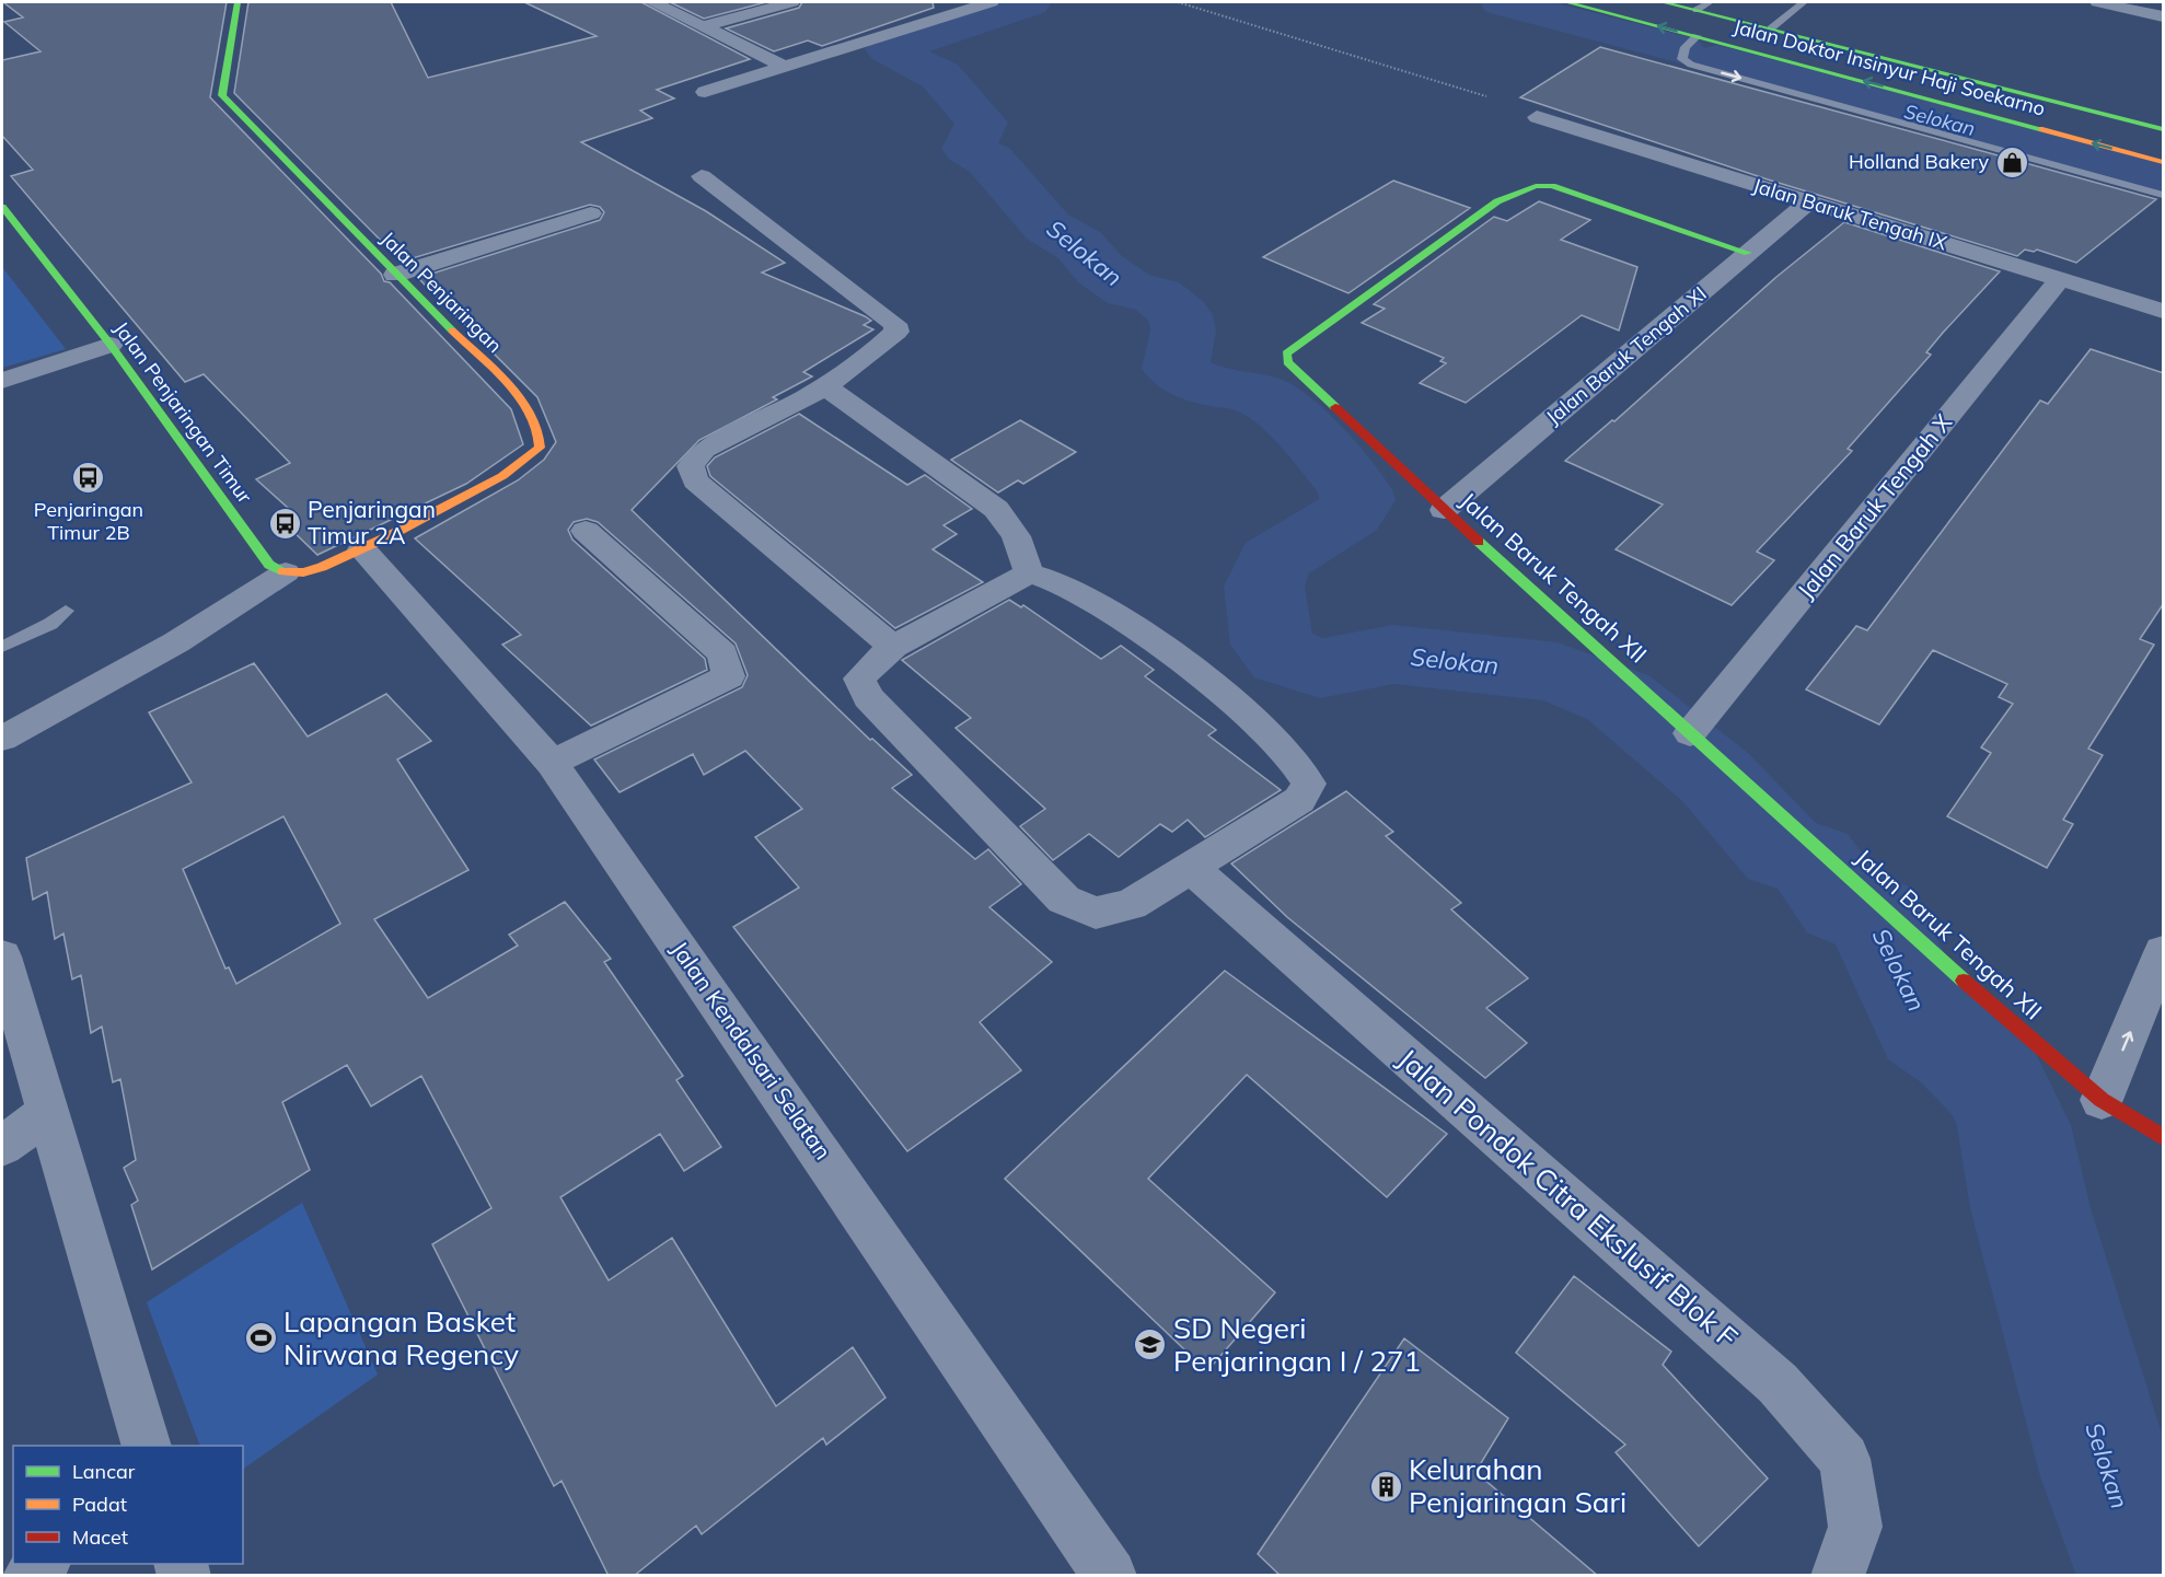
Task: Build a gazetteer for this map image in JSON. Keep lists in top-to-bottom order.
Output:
{
  "streets": {
    "street": [
      "Jalan Doktor Insinyur Haji Soekarno",
      "Jalan Baruk Tengah IX",
      "Jalan Penjaringan",
      "Jalan Baruk Tengah XI",
      "Jalan Penjaringan Timur",
      "Jalan Baruk Tengah X",
      "Jalan Baruk Tengah XII",
      "Jalan Kendalsari Selatan",
      "Jalan Pondok Citra Ekslusif Blok F"
    ]
  },
  "crossings": [
    ["Jalan Baruk Tengah IX", "Jalan Baruk Tengah XI"],
    ["Jalan Baruk Tengah IX", "Jalan Baruk Tengah X"],
    ["Jalan Penjaringan", "Jalan Kendalsari Selatan"],
    ["Jalan Baruk Tengah XI", "Jalan Baruk Tengah XII"],
    ["Jalan Baruk Tengah X", "Jalan Baruk Tengah XII"]
  ],
  "water": ["Selokan"],
  "places": {
    "shop": ["Holland Bakery"],
    "bus stop": ["Penjaringan Timur 2B", "Penjaringan Timur 2A"],
    "sports": ["Lapangan Basket Nirwana Regency"],
    "school or university": ["SD Negeri Penjaringan I / 271"],
    "building": ["Kelurahan Penjaringan Sari"]
  },
  "legend": ["Lancar", "Padat", "Macet"]
}
